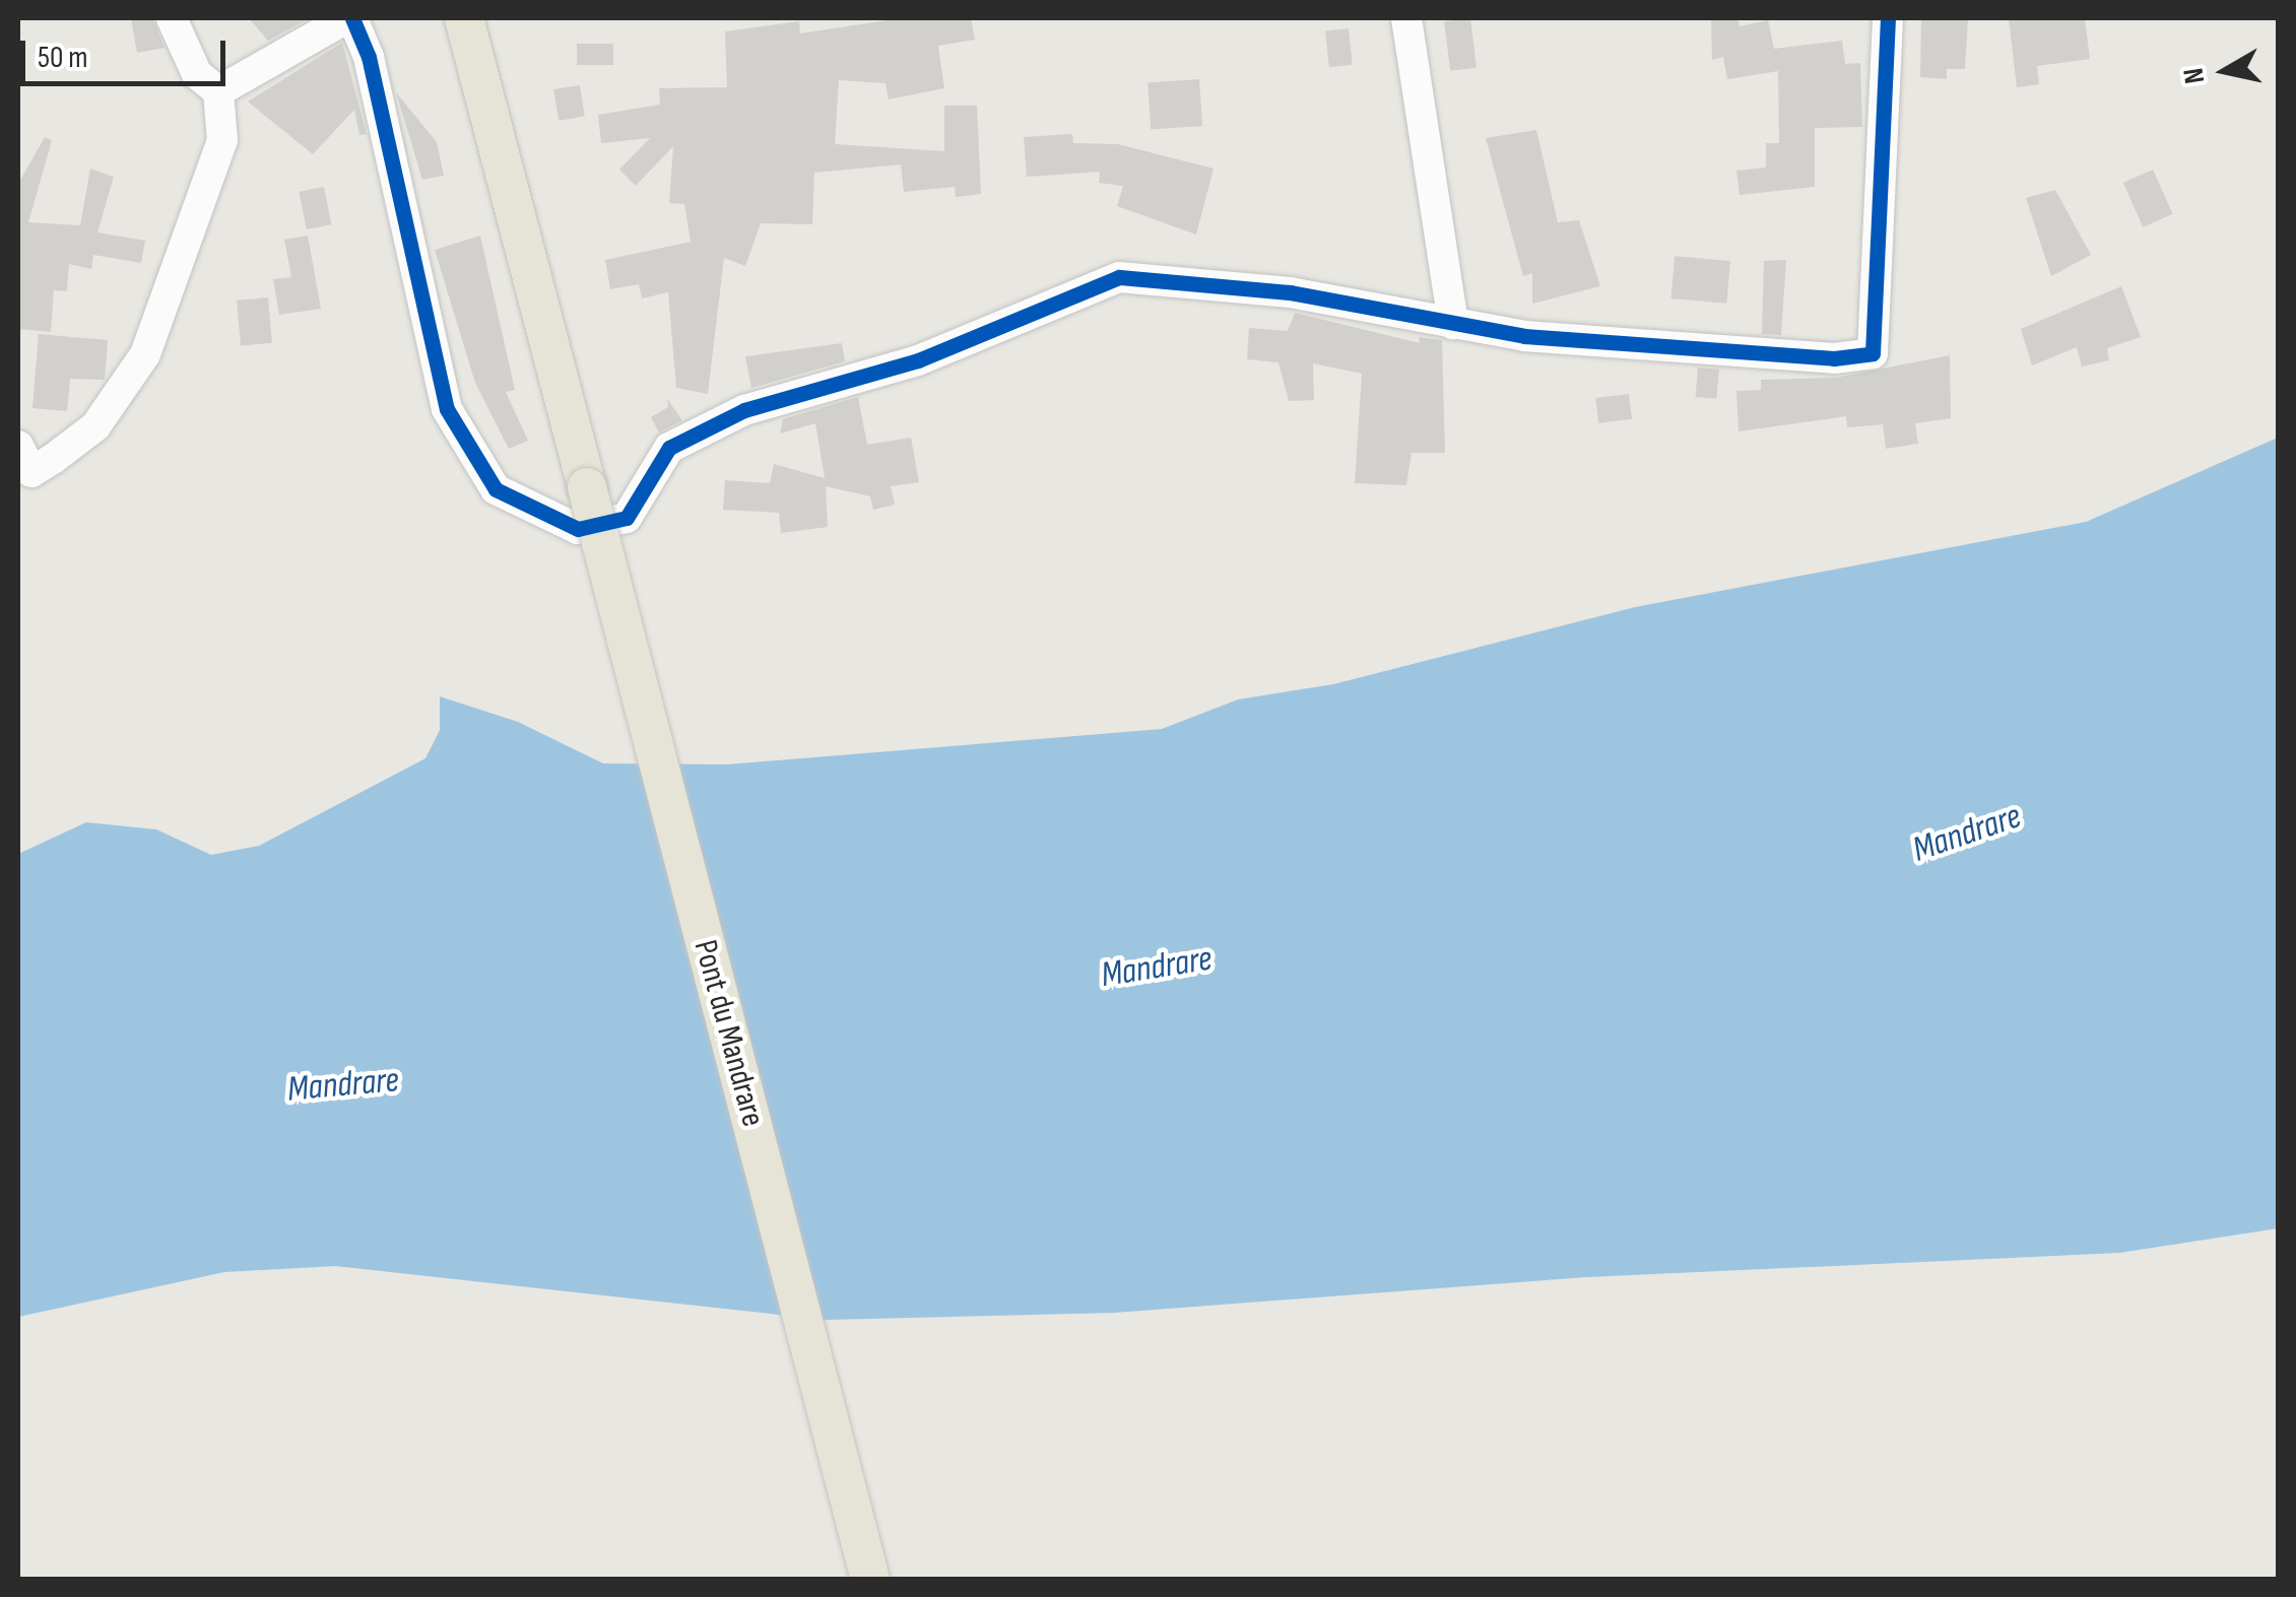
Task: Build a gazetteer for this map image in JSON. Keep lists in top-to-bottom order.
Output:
{
  "streets": {
    "main road": ["Pont du Mandrare"]
  },
  "water": ["Mandrare"],
  "scale_bar": "50 m",
  "north": "left"
}
